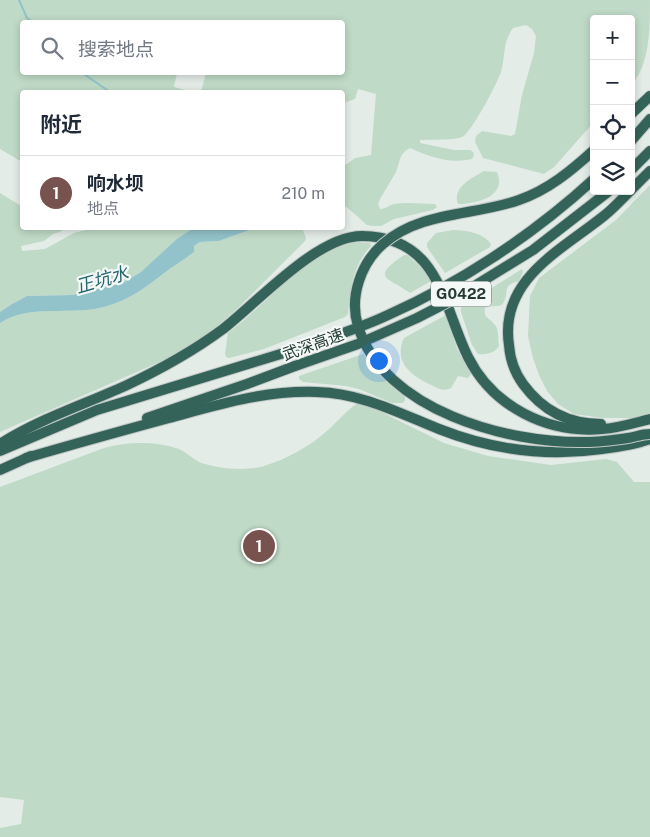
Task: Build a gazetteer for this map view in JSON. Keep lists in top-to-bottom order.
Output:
{
  "streets": {
    "highway": ["G0422", "武深高速"]
  },
  "water": ["正坑水"],
  "page": {
    "map_buttons": ["+", "−"],
    "search": "搜索地点",
    "heading": "附近",
    "list": [
      {
        "mark": "1",
        "name": "响水坝",
        "note": "地点",
        "value": "210 m"
      }
    ],
    "pins": "1"
  }
}
